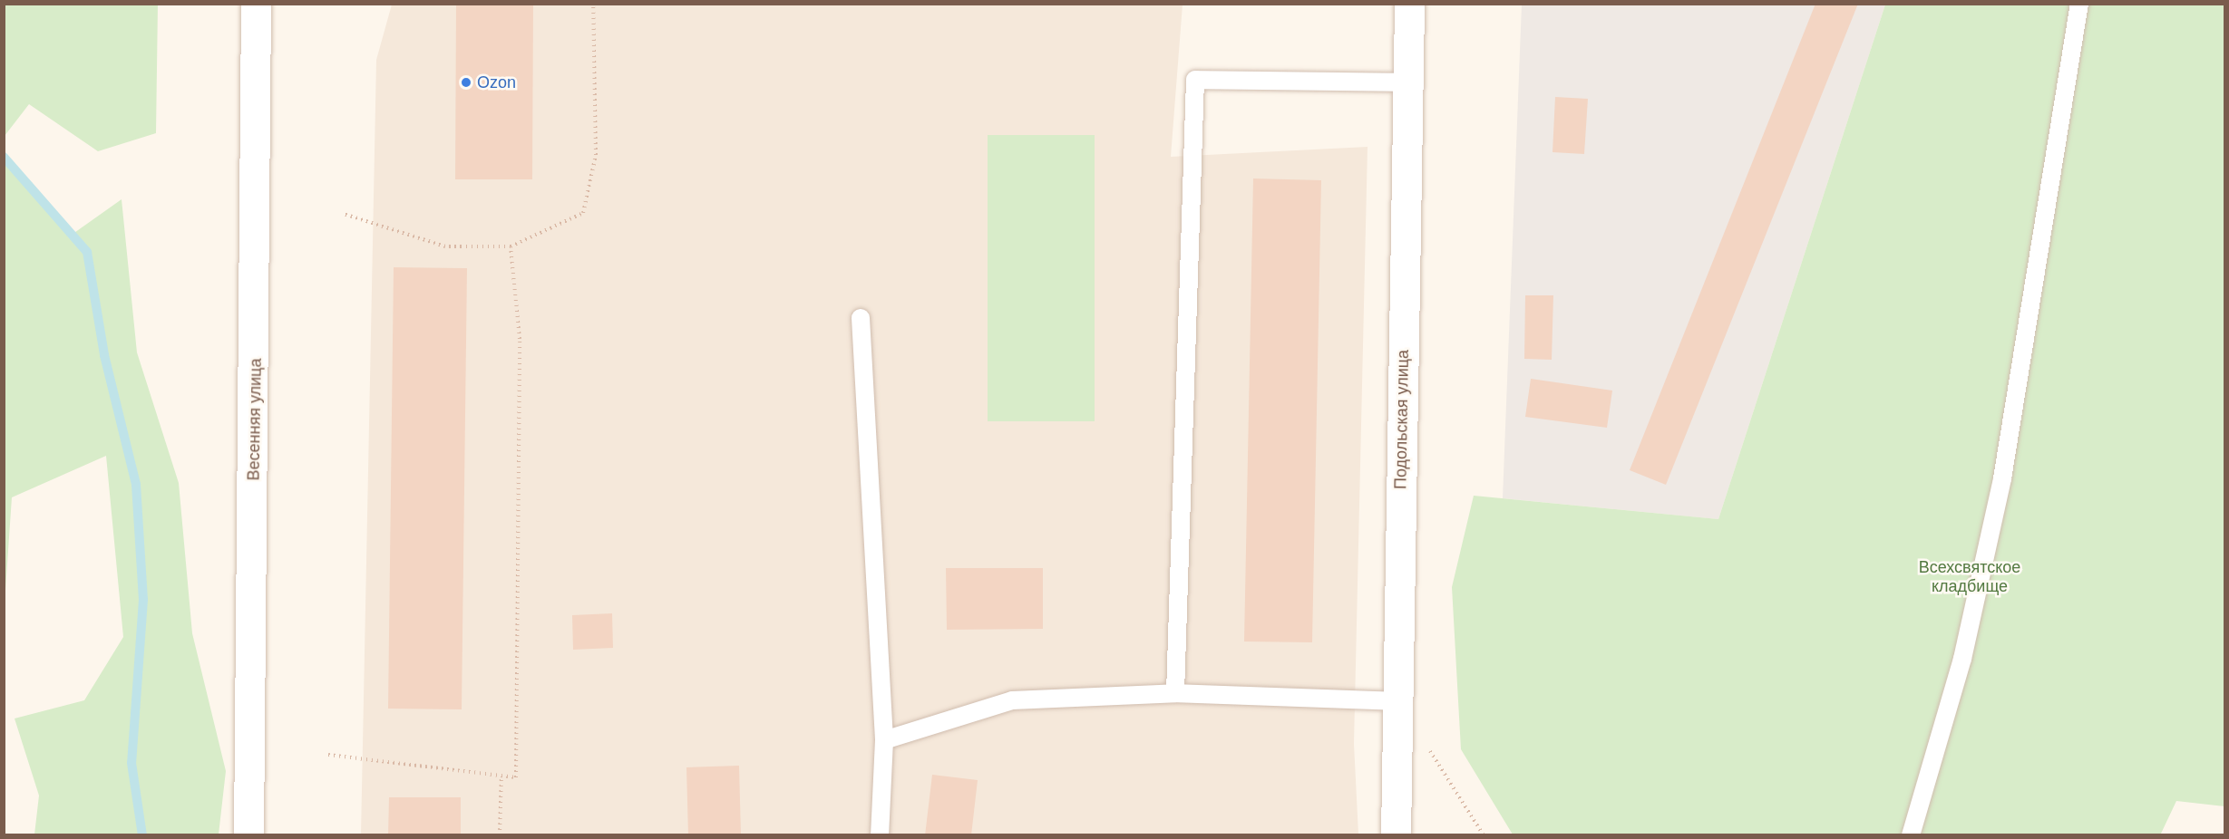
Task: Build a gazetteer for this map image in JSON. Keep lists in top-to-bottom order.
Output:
{
  "streets": {
    "street": ["Весенняя улица", "Подольская улица"]
  },
  "parks": ["Всехсвятское кладбище"],
  "places": ["Ozon"]
}
